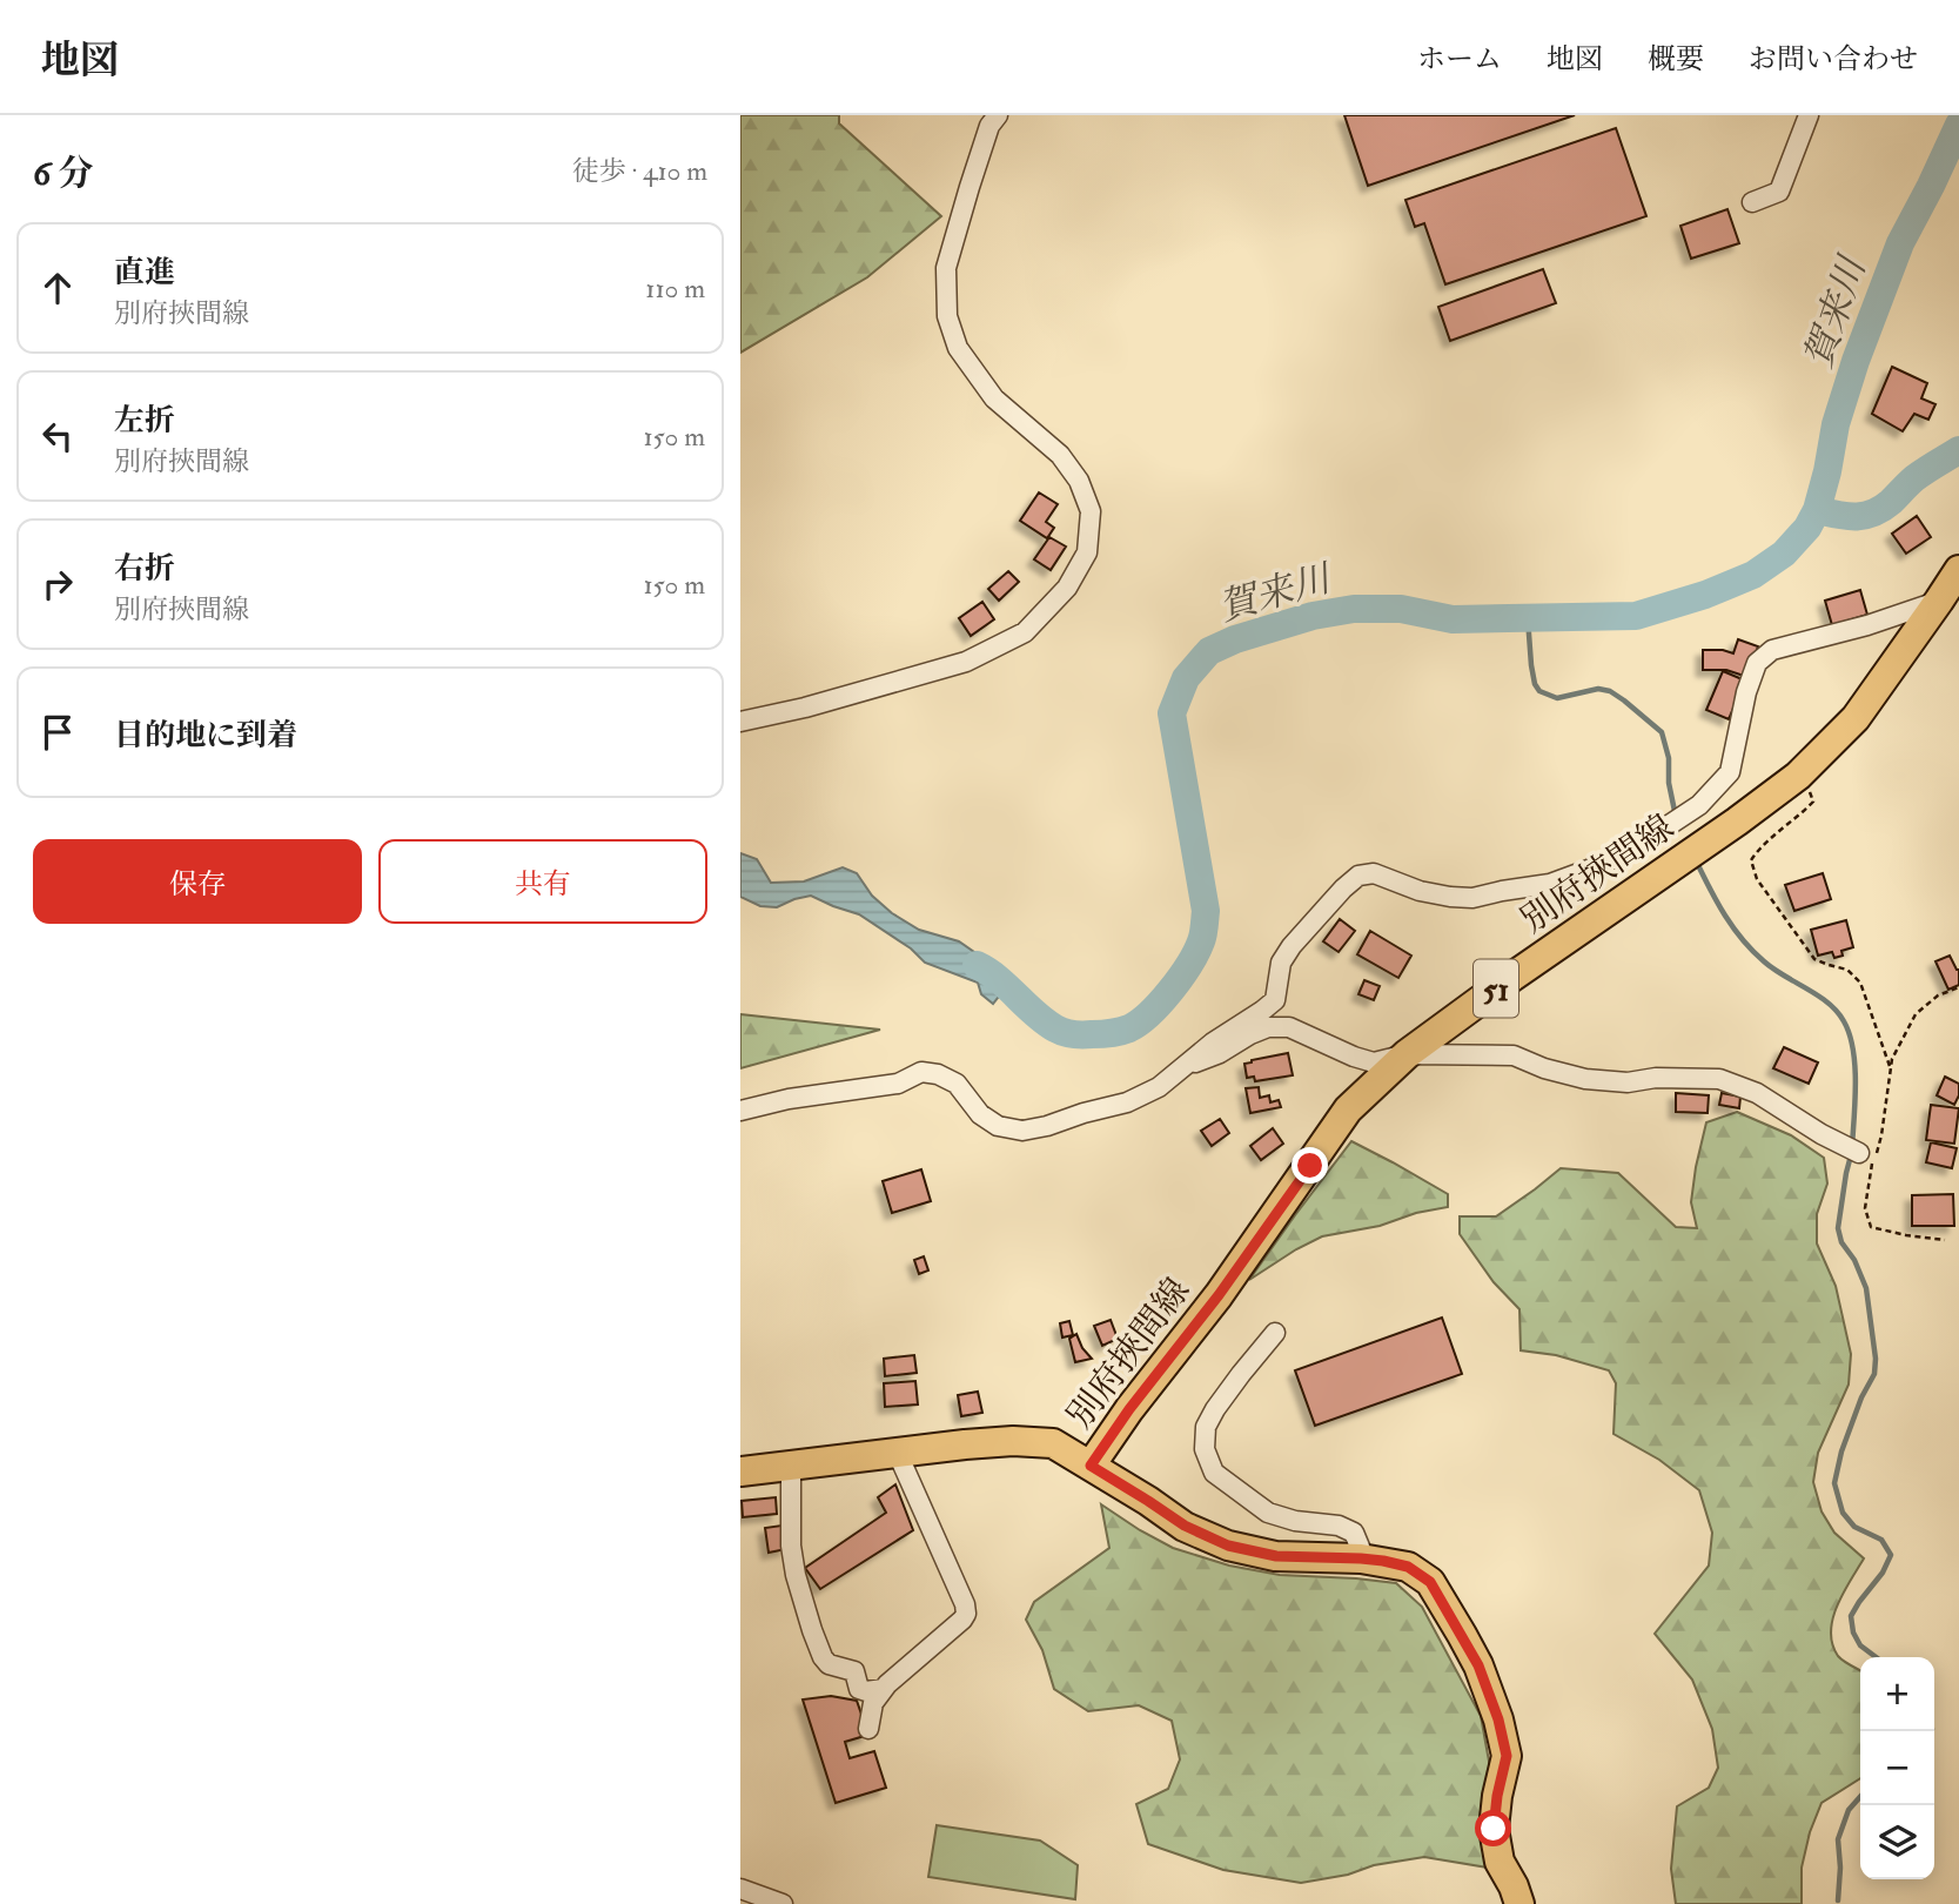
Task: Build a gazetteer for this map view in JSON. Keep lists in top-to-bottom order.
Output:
{
  "streets": {
    "main road": ["別府挾間線", "51"]
  },
  "water": ["賀来川"],
  "page": {
    "header": "地図",
    "nav": [
      "ホーム",
      "地図",
      "概要",
      "お問い合わせ"
    ],
    "heading": ["6 分", "徒歩 · 410 m"],
    "list": [
      ["直進", "別府挾間線", "110 m"],
      ["左折", "別府挾間線", "150 m"],
      ["右折", "別府挾間線", "150 m"],
      "目的地に到着"
    ],
    "buttons": ["保存", "共有"],
    "map_buttons": ["+", "−"]
  }
}
